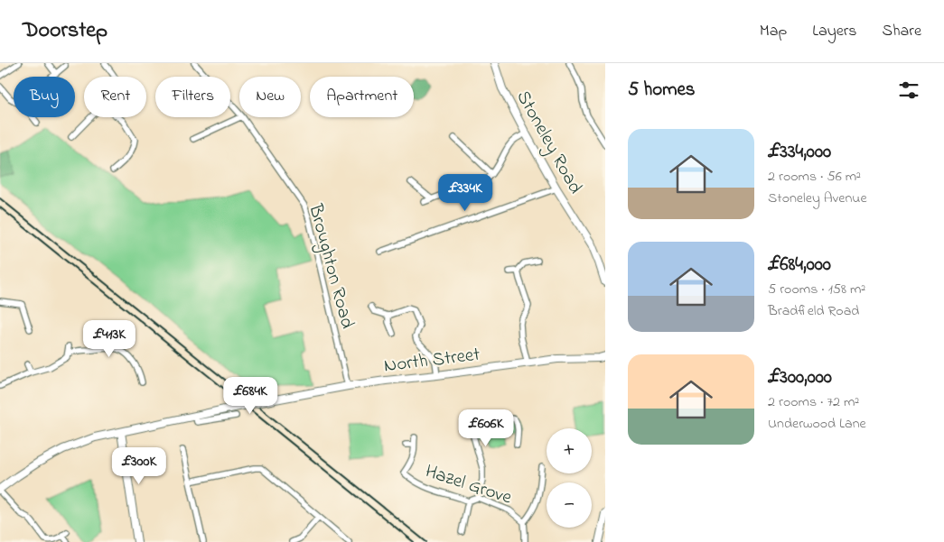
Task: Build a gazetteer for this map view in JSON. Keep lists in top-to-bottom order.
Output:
{
  "streets": {
    "main road": ["Stoneley Road", "North Street"],
    "street": ["Broughton Road", "Hazel Grove"]
  },
  "crossings": [
    ["Broughton Road", "North Street"]
  ],
  "page": {
    "header": "Doorstep",
    "nav": ["Map", "Layers", "Share"],
    "heading": "5 homes",
    "chip": [
      "Buy",
      "Rent",
      "Filters",
      "New",
      "Apartment"
    ],
    "list": [
      {
        "name": "£334,000",
        "note": "2 rooms · 56 m² · Stoneley Avenue"
      },
      {
        "name": "£684,000",
        "note": "5 rooms · 158 m² · Bradfield Road"
      },
      {
        "name": "£300,000",
        "note": "2 rooms · 72 m² · Underwood Lane"
      }
    ],
    "price": [
      "£334K",
      "£413K",
      "£684K",
      "£606K",
      "£300K"
    ],
    "map_buttons": ["+", "−"]
  }
}
